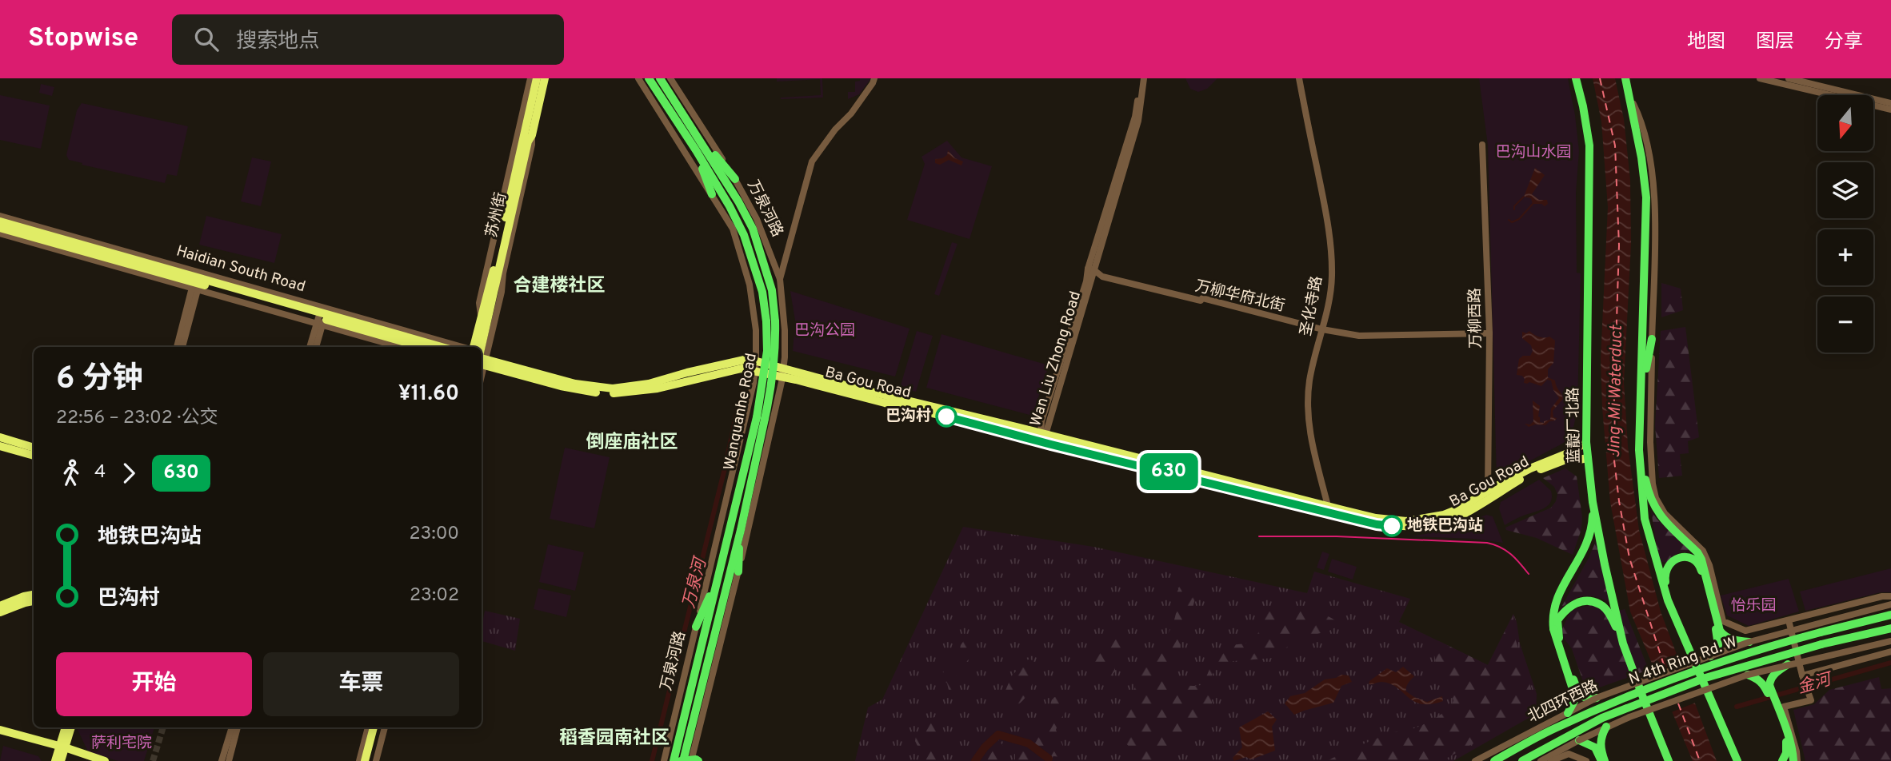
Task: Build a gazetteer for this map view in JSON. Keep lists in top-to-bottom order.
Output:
{
  "streets": {
    "highway": [
      "万泉河路",
      "Wanquanhe Road",
      "蓝靛厂北路",
      "N 4th Ring Rd. W"
    ],
    "main road": ["苏州街", "Haidian South Road", "Ba Gou Road"],
    "street": [
      "万柳华府北街",
      "圣化寺路",
      "万柳西路",
      "Wan Liu Zhong Road",
      "北四环西路"
    ]
  },
  "crossings": [
    ["万泉河路", "Ba Gou Road"],
    ["万泉河路", "Wanquanhe Road"],
    ["万柳华府北街", "圣化寺路"],
    ["万柳华府北街", "万柳西路"],
    ["万柳华府北街", "Wan Liu Zhong Road"],
    ["圣化寺路", "Ba Gou Road"],
    ["万柳西路", "Ba Gou Road"],
    ["Wan Liu Zhong Road", "Ba Gou Road"],
    ["Ba Gou Road", "蓝靛厂北路"]
  ],
  "districts": ["合建楼社区", "倒座庙社区", "稻香园南社区"],
  "water": ["Jing-Mi Waterduct", "万泉河", "金河"],
  "parks": [
    "巴沟山水园",
    "巴沟公园",
    "怡乐园",
    "萨利宅院"
  ],
  "places": ["巴沟村", "地铁巴沟站"],
  "lines": ["bus line 630"],
  "north": "bottom",
  "page": {
    "header": "Stopwise",
    "search": "搜索地点",
    "nav": ["地图", "图层", "分享"],
    "on_map": "630",
    "map_buttons": ["+", "−"],
    "heading": ["6 分钟", "22:56 – 23:02 · 公交", "¥11.60"],
    "legs": ["4", "630"],
    "list": [
      {
        "name": "地铁巴沟站",
        "value": "23:00"
      },
      {
        "name": "巴沟村",
        "value": "23:02"
      }
    ],
    "buttons": ["开始", "车票"]
  }
}
